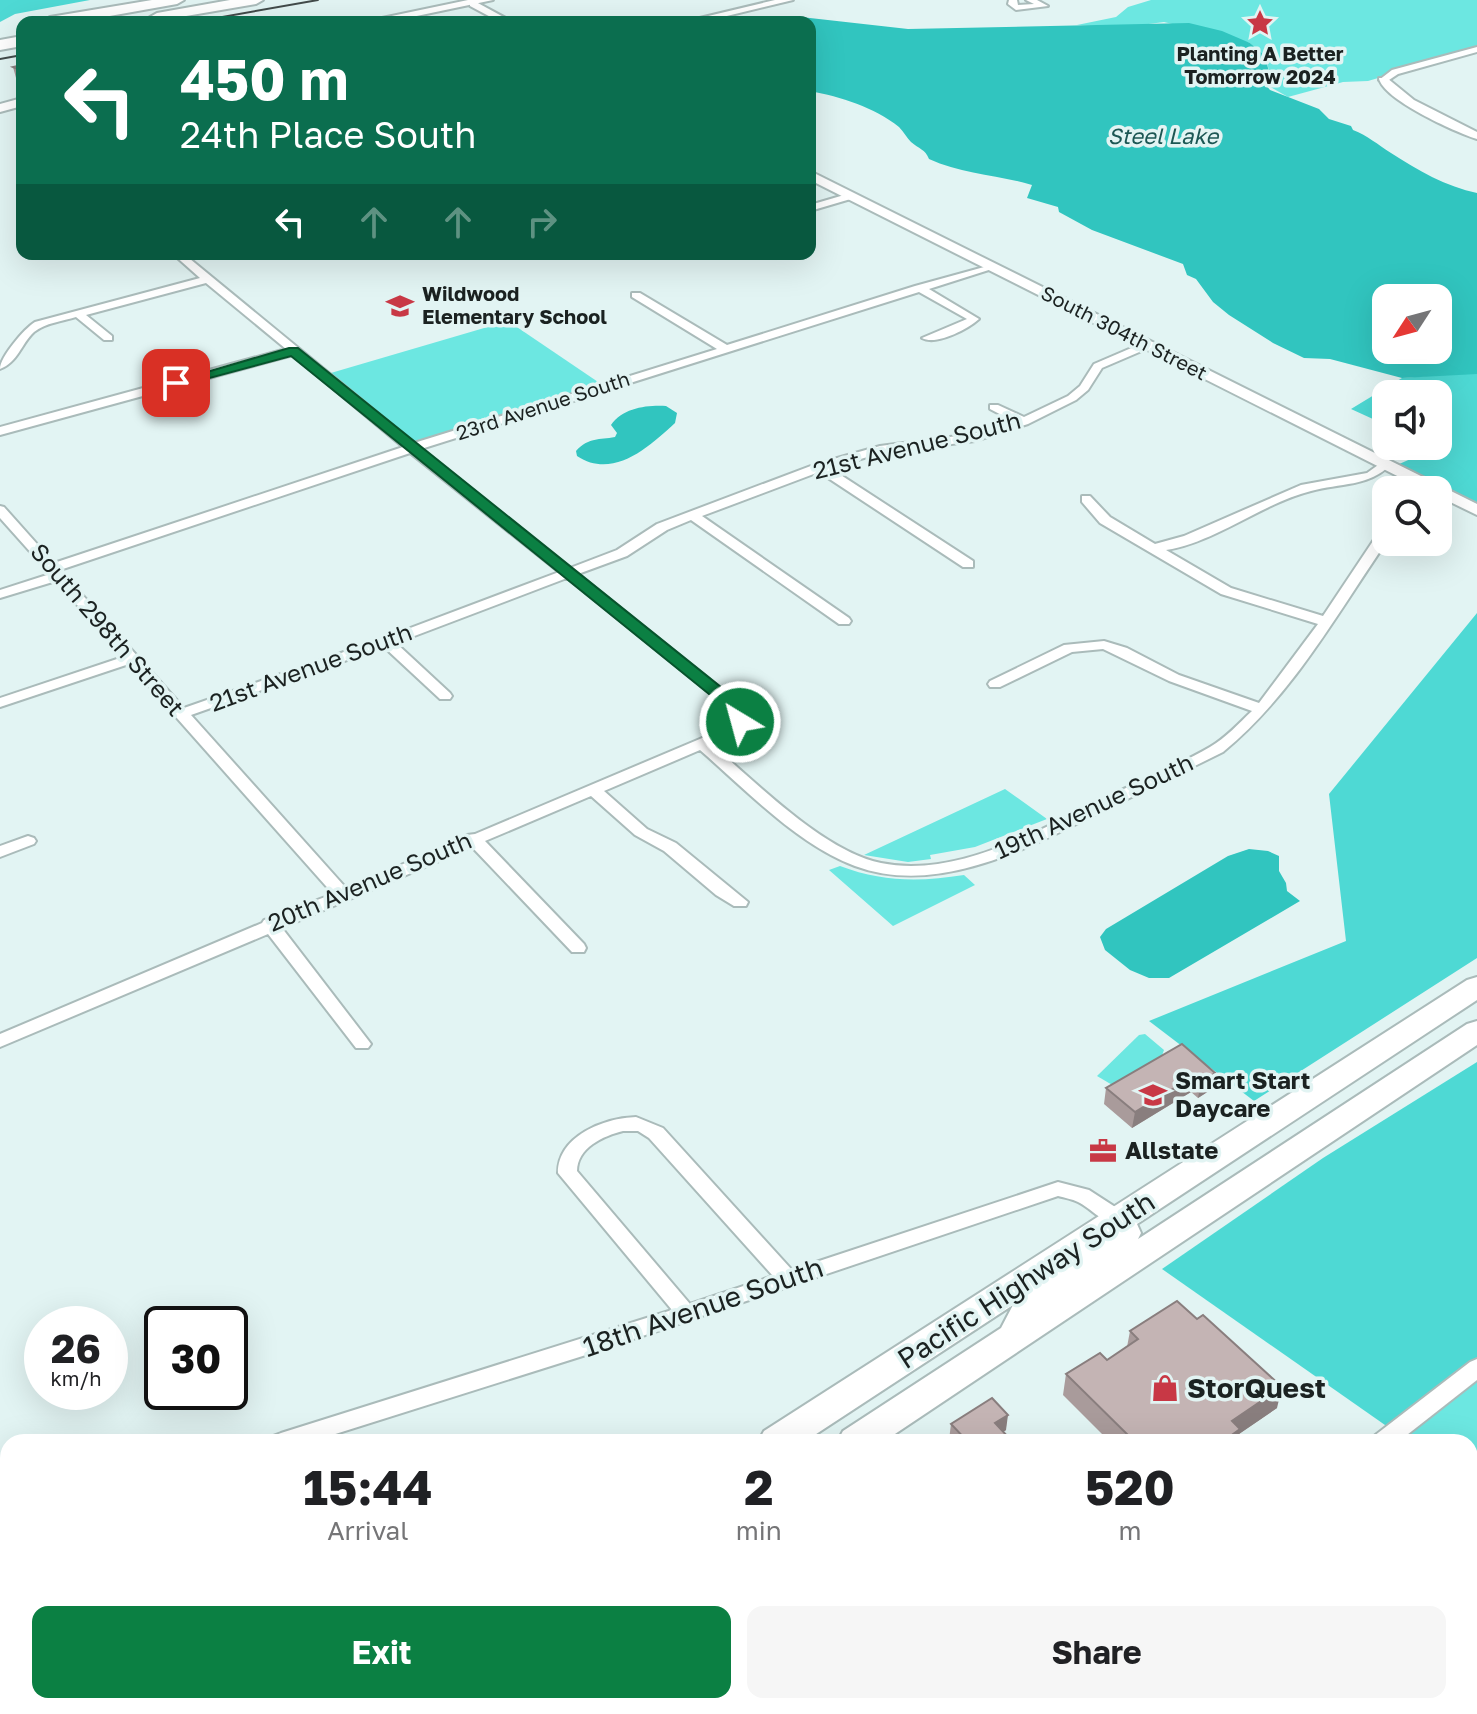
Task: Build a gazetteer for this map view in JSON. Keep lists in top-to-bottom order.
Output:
{
  "streets": {
    "main road": ["Pacific Highway South"],
    "street": [
      "South 304th Street",
      "23rd Avenue South",
      "21st Avenue South",
      "South 298th Street",
      "19th Avenue South",
      "20th Avenue South",
      "18th Avenue South"
    ]
  },
  "crossings": [
    ["South 304th Street", "23rd Avenue South"],
    ["South 304th Street", "21st Avenue South"],
    ["23rd Avenue South", "South 298th Street"],
    ["21st Avenue South", "South 298th Street"],
    ["21st Avenue South", "20th Avenue South"],
    ["South 298th Street", "20th Avenue South"],
    ["19th Avenue South", "20th Avenue South"],
    ["Pacific Highway South", "18th Avenue South"]
  ],
  "water": ["Steel Lake"],
  "places": {
    "place": ["Planting A Better Tomorrow 2024"],
    "school or university": ["Wildwood Elementary School", "Smart Start Daycare"],
    "office": ["Allstate"],
    "shop": ["StorQuest"]
  },
  "north": "bottom left",
  "page": {
    "turn": ["450 m", "24th Place South"],
    "speed": "26 km/h",
    "limit": "30",
    "eta": [
      "15:44",
      "Arrival",
      "2",
      "min",
      "520",
      "m"
    ],
    "buttons": ["Exit", "Share"]
  }
}
